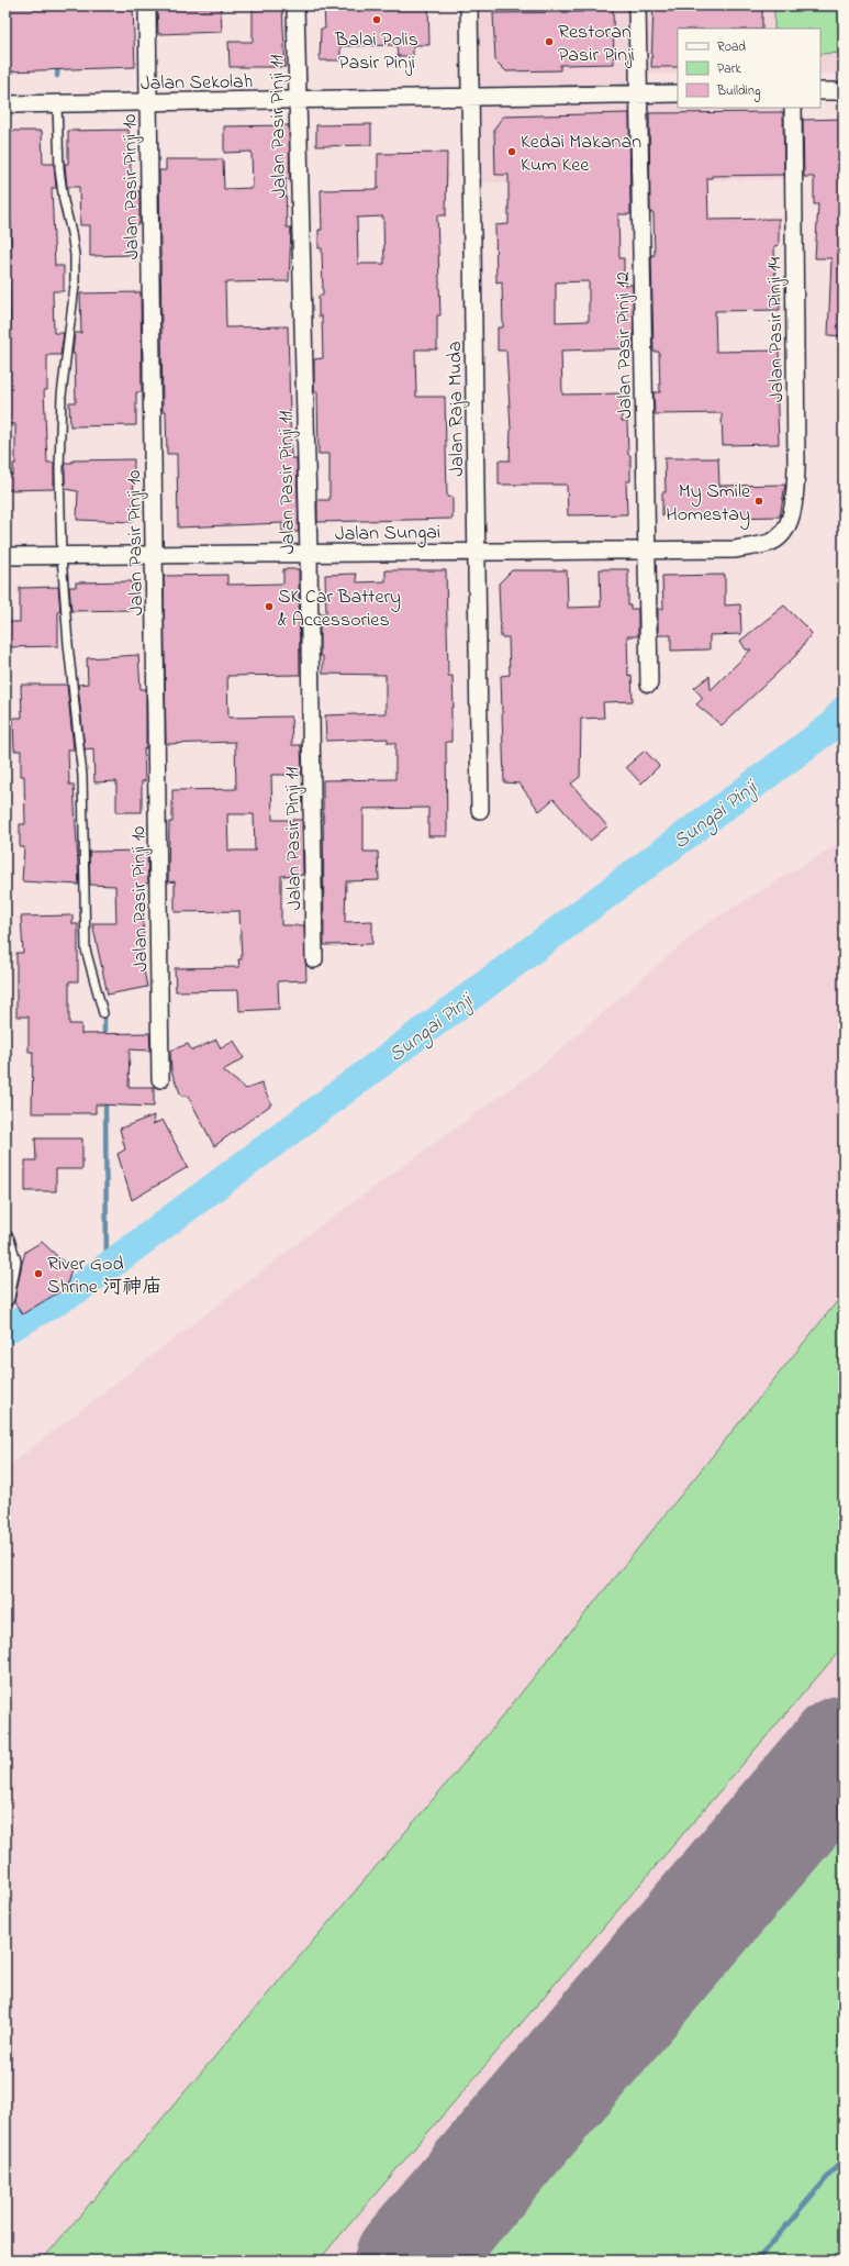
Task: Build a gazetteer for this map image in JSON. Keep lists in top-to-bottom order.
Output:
{
  "streets": {
    "street": [
      "Jalan Sekolah",
      "Jalan Pasir Pinji 11",
      "Jalan Pasir Pinji 10",
      "Jalan Pasir Pinji 14",
      "Jalan Pasir Pinji 12",
      "Jalan Raja Muda",
      "Jalan Sungai"
    ]
  },
  "crossings": [
    ["Jalan Sekolah", "Jalan Pasir Pinji 11"],
    ["Jalan Sekolah", "Jalan Pasir Pinji 10"],
    ["Jalan Sekolah", "Jalan Pasir Pinji 12"],
    ["Jalan Sekolah", "Jalan Raja Muda"],
    ["Jalan Pasir Pinji 11", "Jalan Sungai"],
    ["Jalan Pasir Pinji 10", "Jalan Sungai"],
    ["Jalan Pasir Pinji 14", "Jalan Sungai"],
    ["Jalan Pasir Pinji 12", "Jalan Sungai"],
    ["Jalan Raja Muda", "Jalan Sungai"]
  ],
  "water": ["Sungai Pinji"],
  "places": [
    "Balai Polis Pasir Pinji",
    "Restoran Pasir Pinji",
    "Kedai Makanan Kum Kee",
    "My Smile Homestay",
    "SK Car Battery & Accessories",
    "River God Shrine 河神庙"
  ],
  "legend": ["Road", "Park", "Building"]
}
